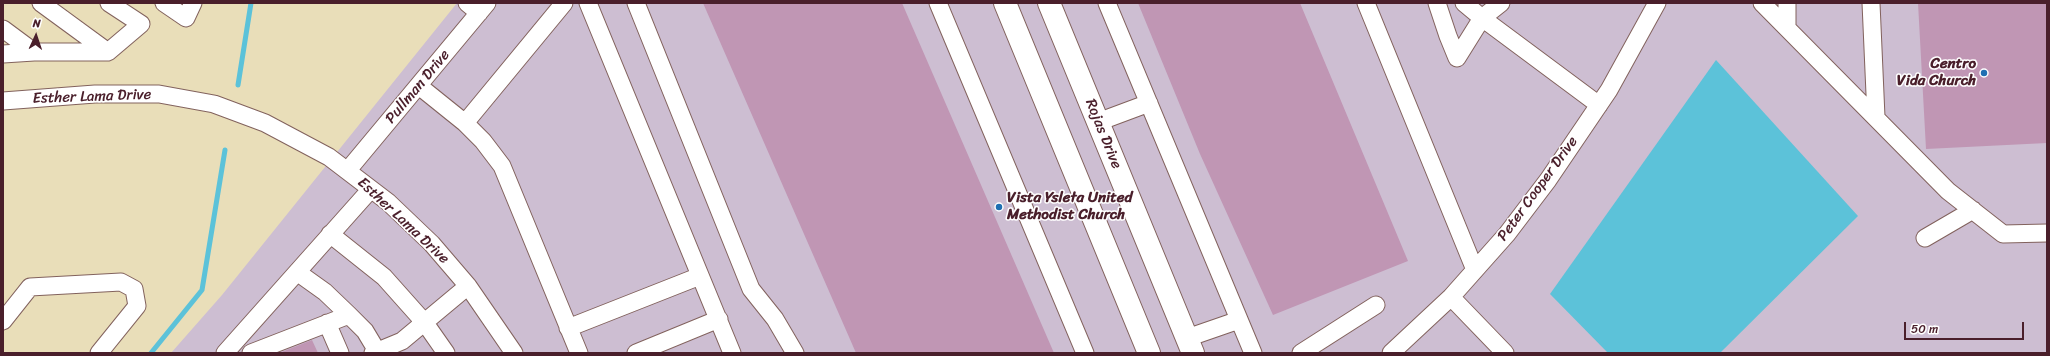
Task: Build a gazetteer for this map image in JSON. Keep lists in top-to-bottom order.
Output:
{
  "streets": {
    "main road": ["Rojas Drive"],
    "street": ["Pullman Drive", "Esther Lama Drive", "Peter Cooper Drive"]
  },
  "crossings": [
    ["Pullman Drive", "Esther Lama Drive"]
  ],
  "places": ["Centro Vida Church", "Vista Ysleta United Methodist Church"],
  "scale_bar": "50 m",
  "north": "top"
}
